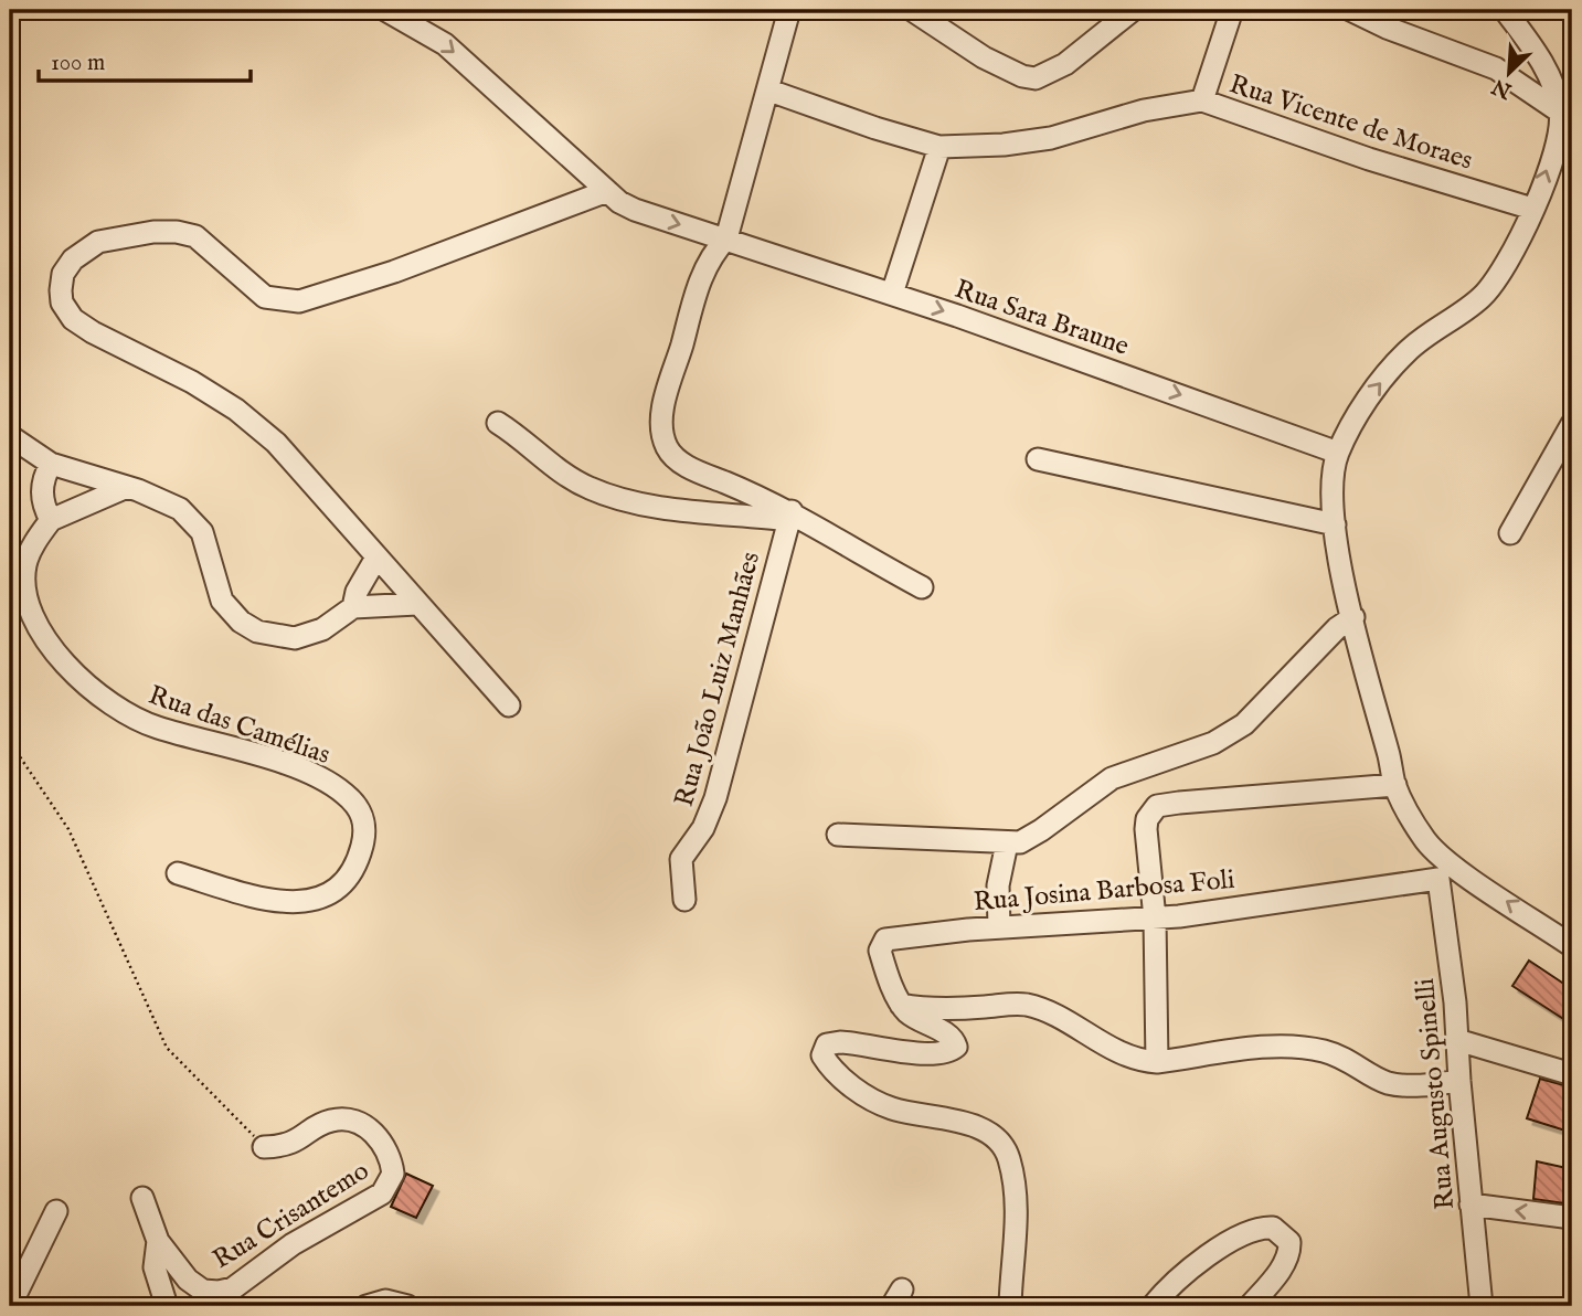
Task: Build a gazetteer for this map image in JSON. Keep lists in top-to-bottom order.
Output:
{
  "streets": {
    "street": [
      "Rua Vicente de Moraes",
      "Rua Sara Braune",
      "Rua João Luiz Manhães",
      "Rua das Camélias",
      "Rua Josina Barbosa Foli",
      "Rua Augusto Spinelli",
      "Rua Crisantemo"
    ]
  },
  "crossings": [
    ["Rua Josina Barbosa Foli", "Rua Augusto Spinelli"]
  ],
  "scale_bar": "100 m",
  "north": "bottom left"
}
